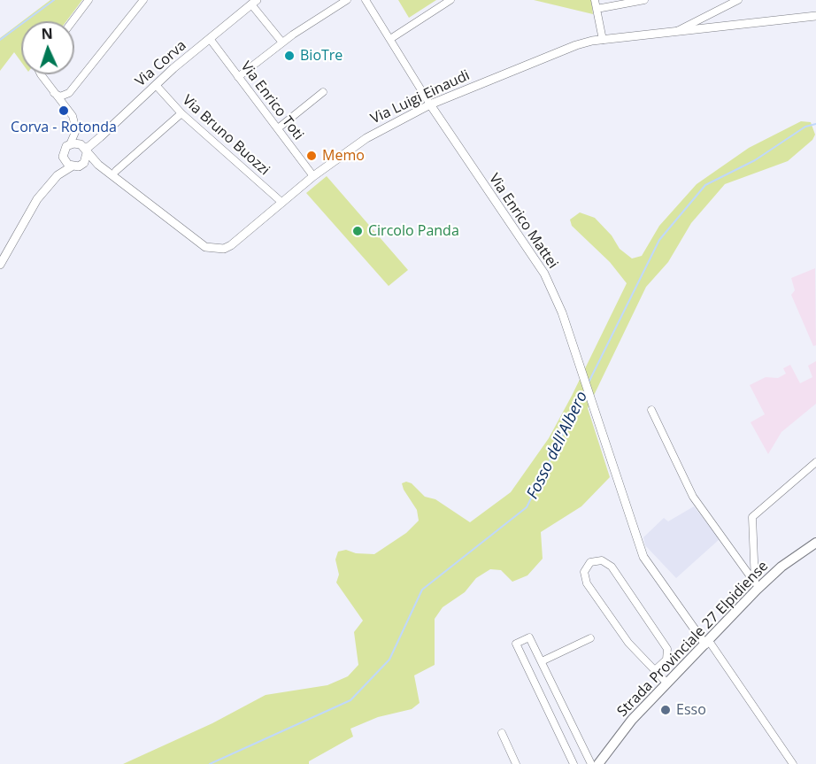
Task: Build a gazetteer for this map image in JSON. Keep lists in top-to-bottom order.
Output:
{
  "streets": {
    "main road": ["Strada Provinciale 27 Elpidiense"],
    "street": [
      "Via Corva",
      "Via Luigi Einaudi",
      "Via Enrico Toti",
      "Via Bruno Buozzi",
      "Via Enrico Mattei"
    ]
  },
  "crossings": [
    ["Via Corva", "Via Enrico Toti"],
    ["Via Corva", "Via Bruno Buozzi"],
    ["Via Luigi Einaudi", "Via Enrico Toti"],
    ["Via Luigi Einaudi", "Via Bruno Buozzi"],
    ["Via Luigi Einaudi", "Via Enrico Mattei"],
    ["Via Enrico Mattei", "Strada Provinciale 27 Elpidiense"]
  ],
  "water": ["Fosso dell'Albero"],
  "places": [
    "BioTre",
    "Corva - Rotonda",
    "Memo",
    "Circolo Panda",
    "Esso"
  ],
  "north": "top"
}
